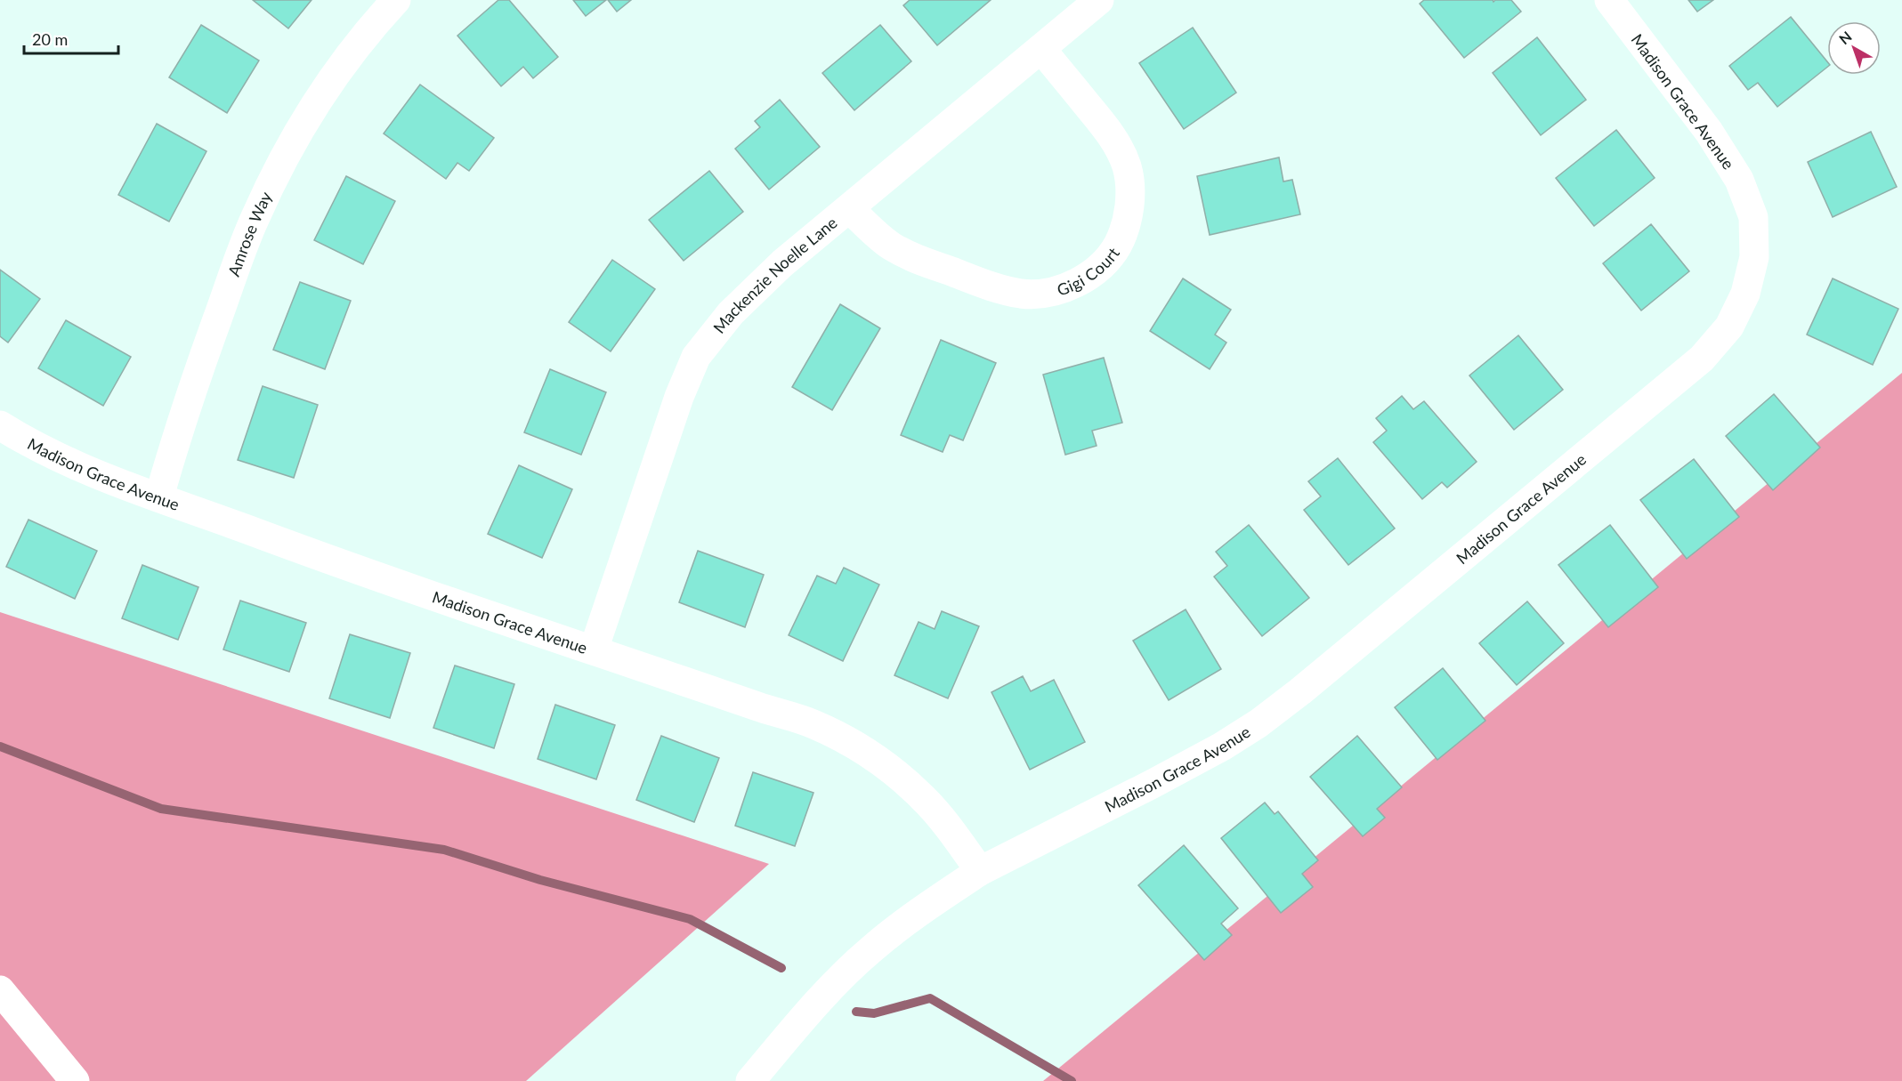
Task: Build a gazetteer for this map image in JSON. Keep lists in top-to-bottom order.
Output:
{
  "streets": {
    "street": [
      "Madison Grace Avenue",
      "Amrose Way",
      "Gigi Court",
      "Mackenzie Noelle Lane"
    ]
  },
  "crossings": [
    ["Madison Grace Avenue", "Amrose Way"],
    ["Madison Grace Avenue", "Mackenzie Noelle Lane"],
    ["Gigi Court", "Mackenzie Noelle Lane"]
  ],
  "scale_bar": "20 m",
  "north": "top left"
}
